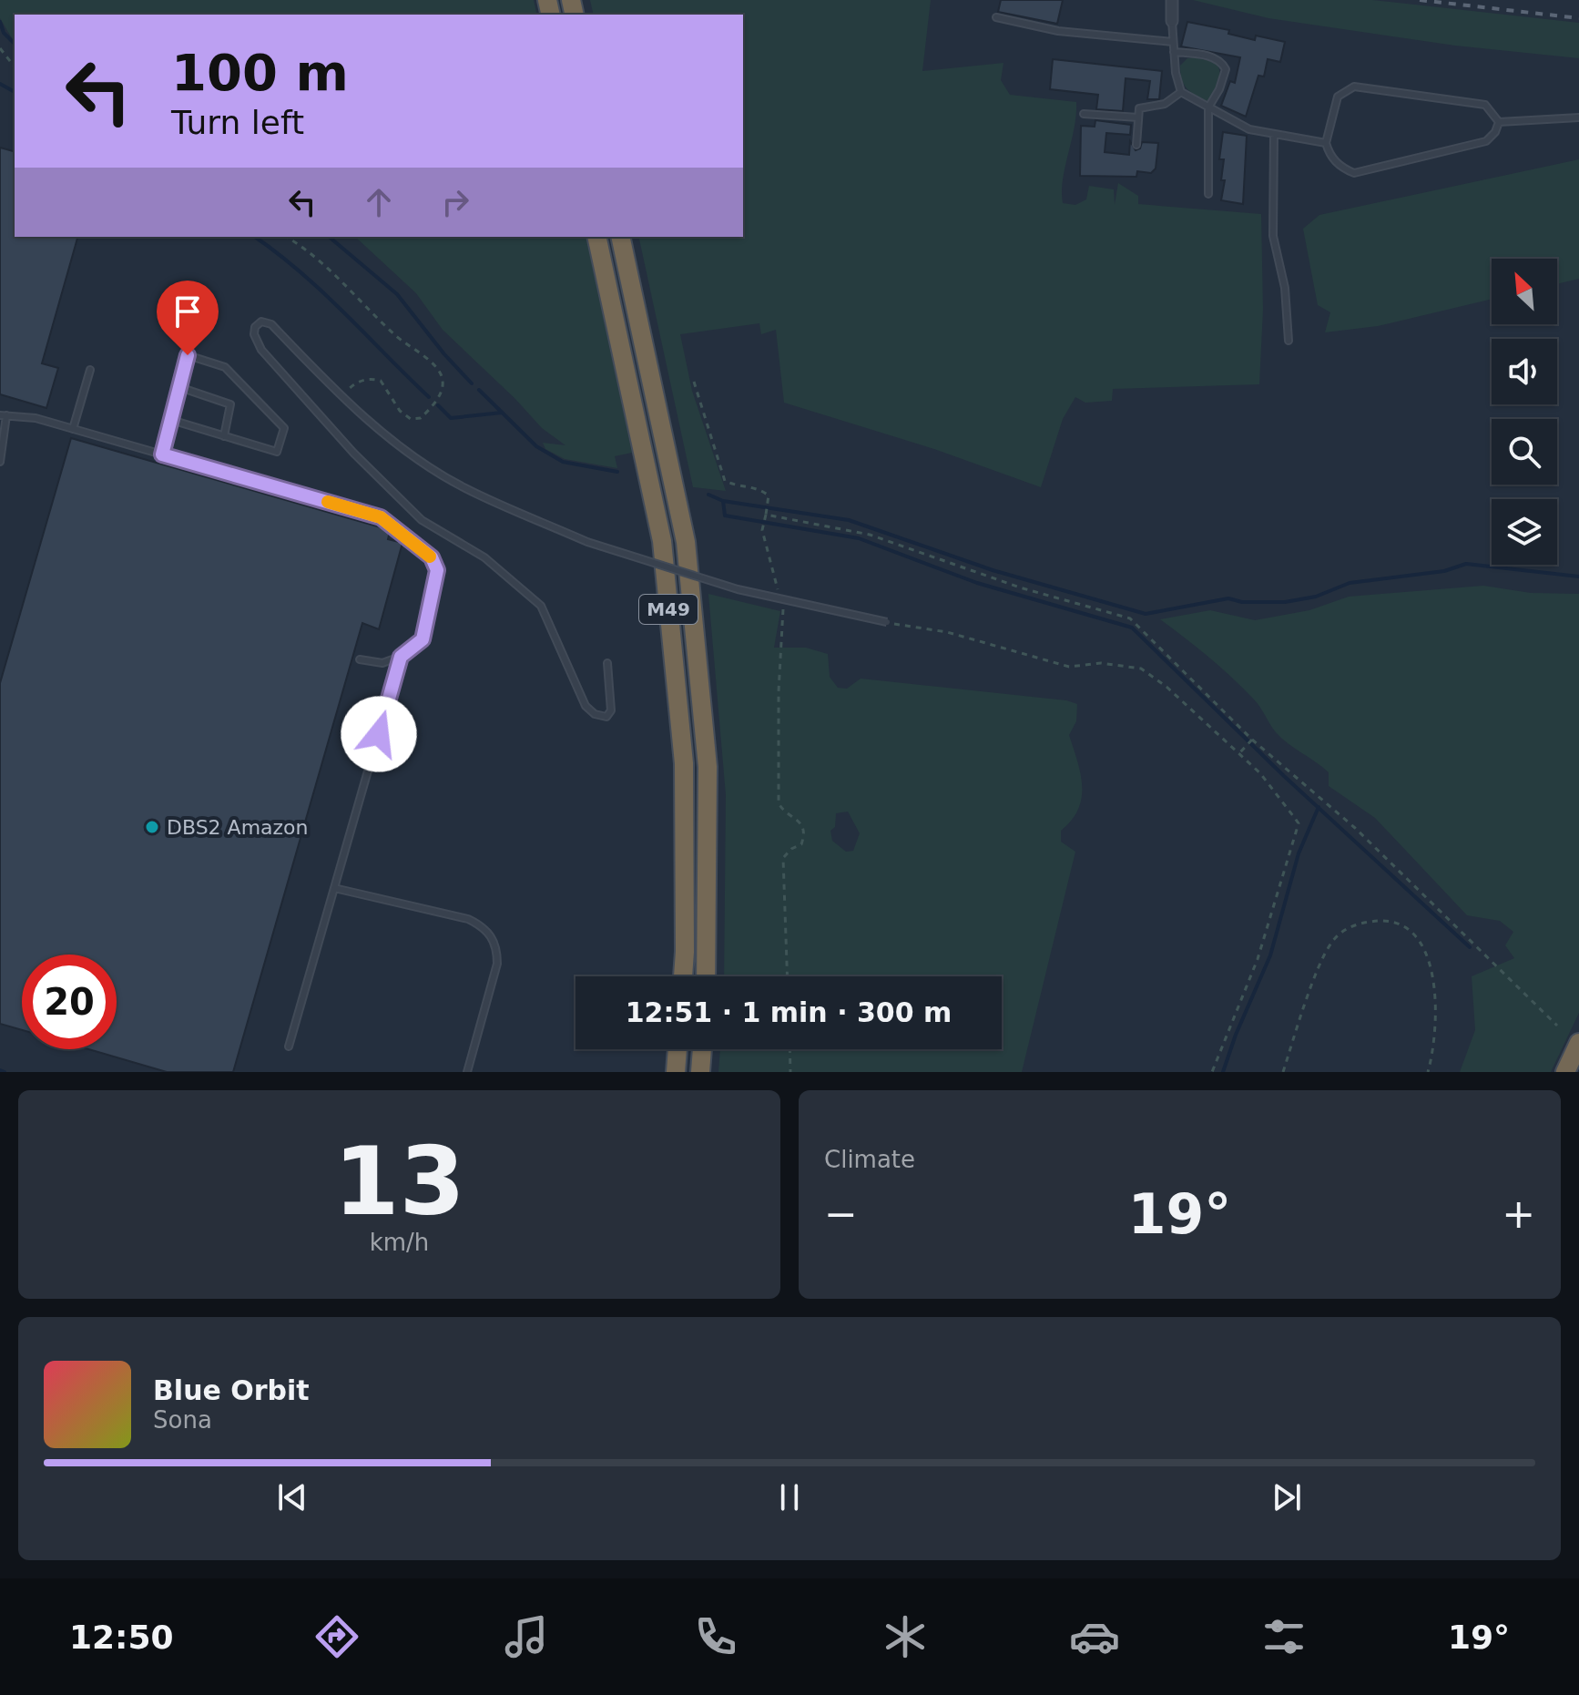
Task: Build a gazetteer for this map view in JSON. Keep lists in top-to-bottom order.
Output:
{
  "streets": {
    "highway": ["M49"]
  },
  "places": ["DBS2 Amazon"],
  "north": "top left",
  "page": {
    "turn": ["100 m", "Turn left"],
    "limit": "20",
    "trip": "12:51 · 1 min · 300 m",
    "tile": [
      ["13", "km/h"],
      "Climate"
    ],
    "heat": ["−", "19°", "+"],
    "song": ["Blue Orbit", "Sona"],
    "tabs": ["12:50", "19°"]
  }
}
